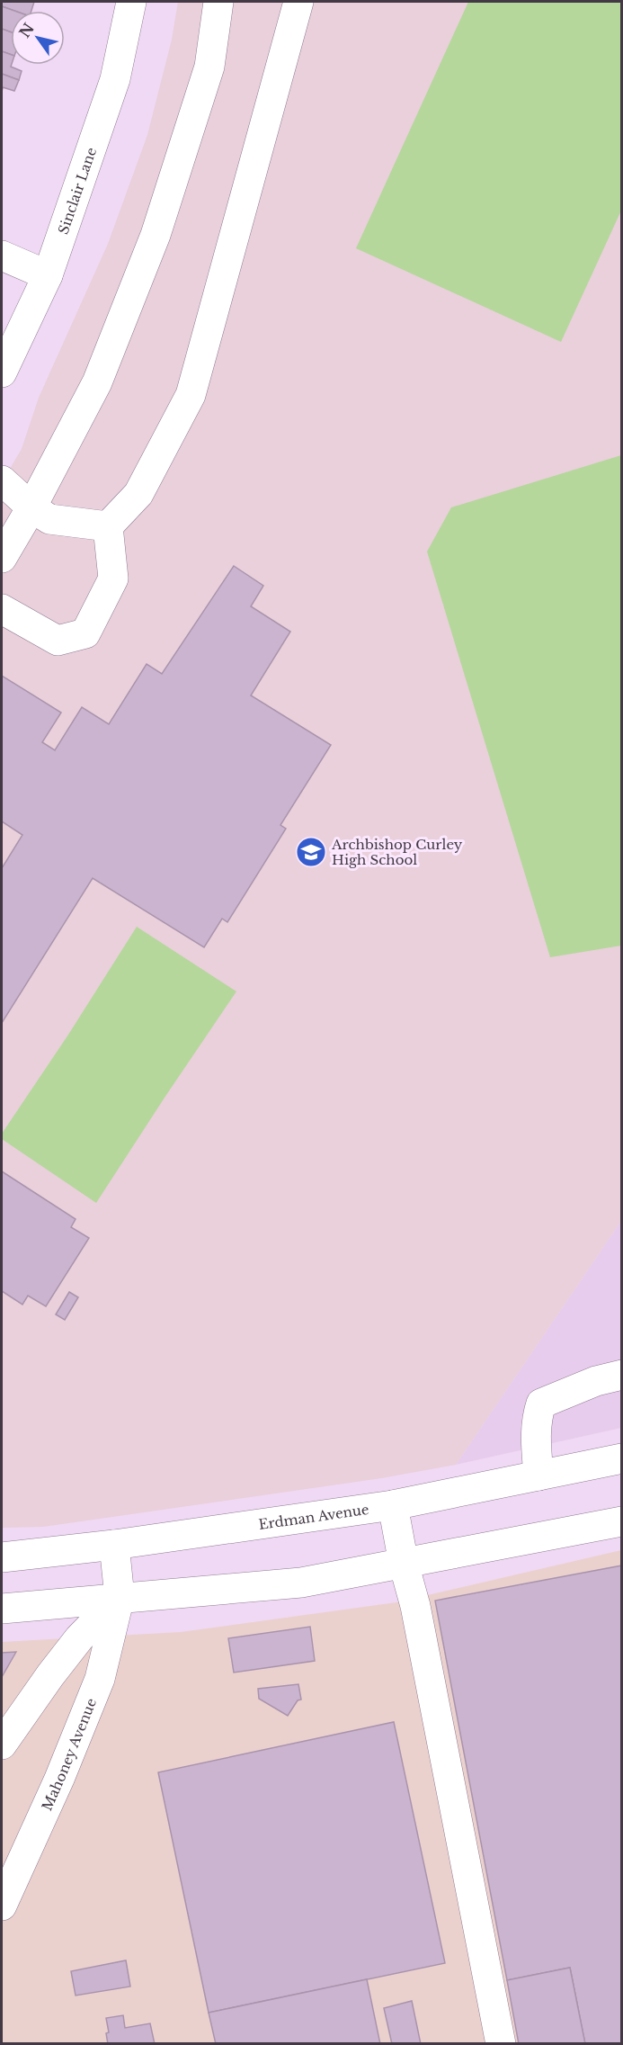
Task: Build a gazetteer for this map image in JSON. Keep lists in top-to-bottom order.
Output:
{
  "streets": {
    "main road": ["Sinclair Lane", "Erdman Avenue", "Mahoney Avenue"]
  },
  "crossings": [
    ["Erdman Avenue", "Mahoney Avenue"]
  ],
  "places": {
    "school or university": ["Archbishop Curley High School"]
  },
  "north": "top left"
}
